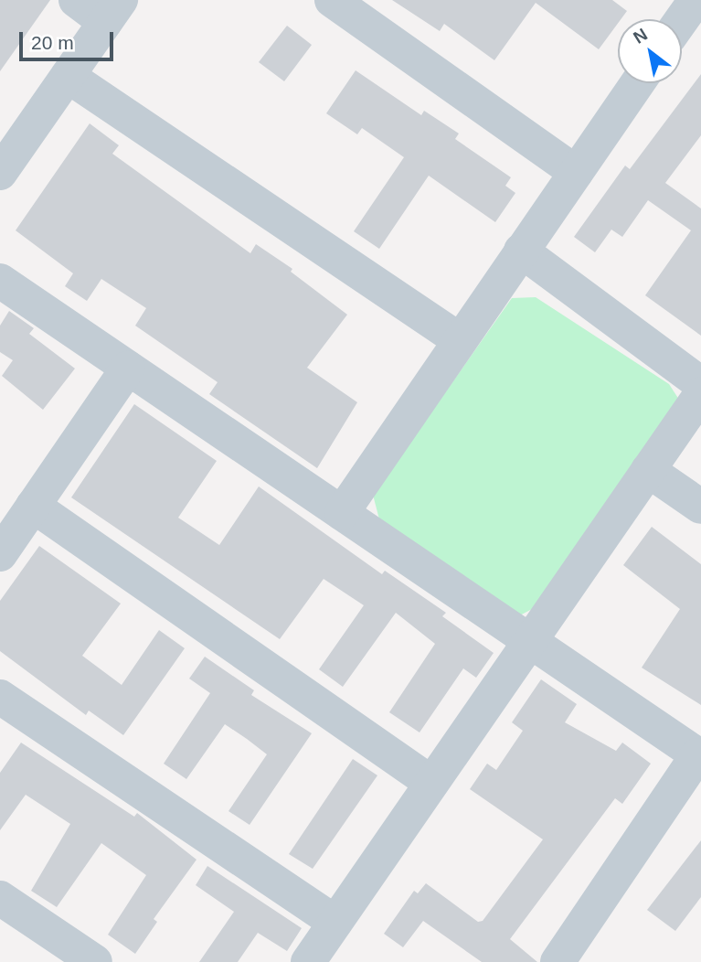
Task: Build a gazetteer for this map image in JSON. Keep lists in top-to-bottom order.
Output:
{
  "scale_bar": "20 m",
  "north": "top left"
}
